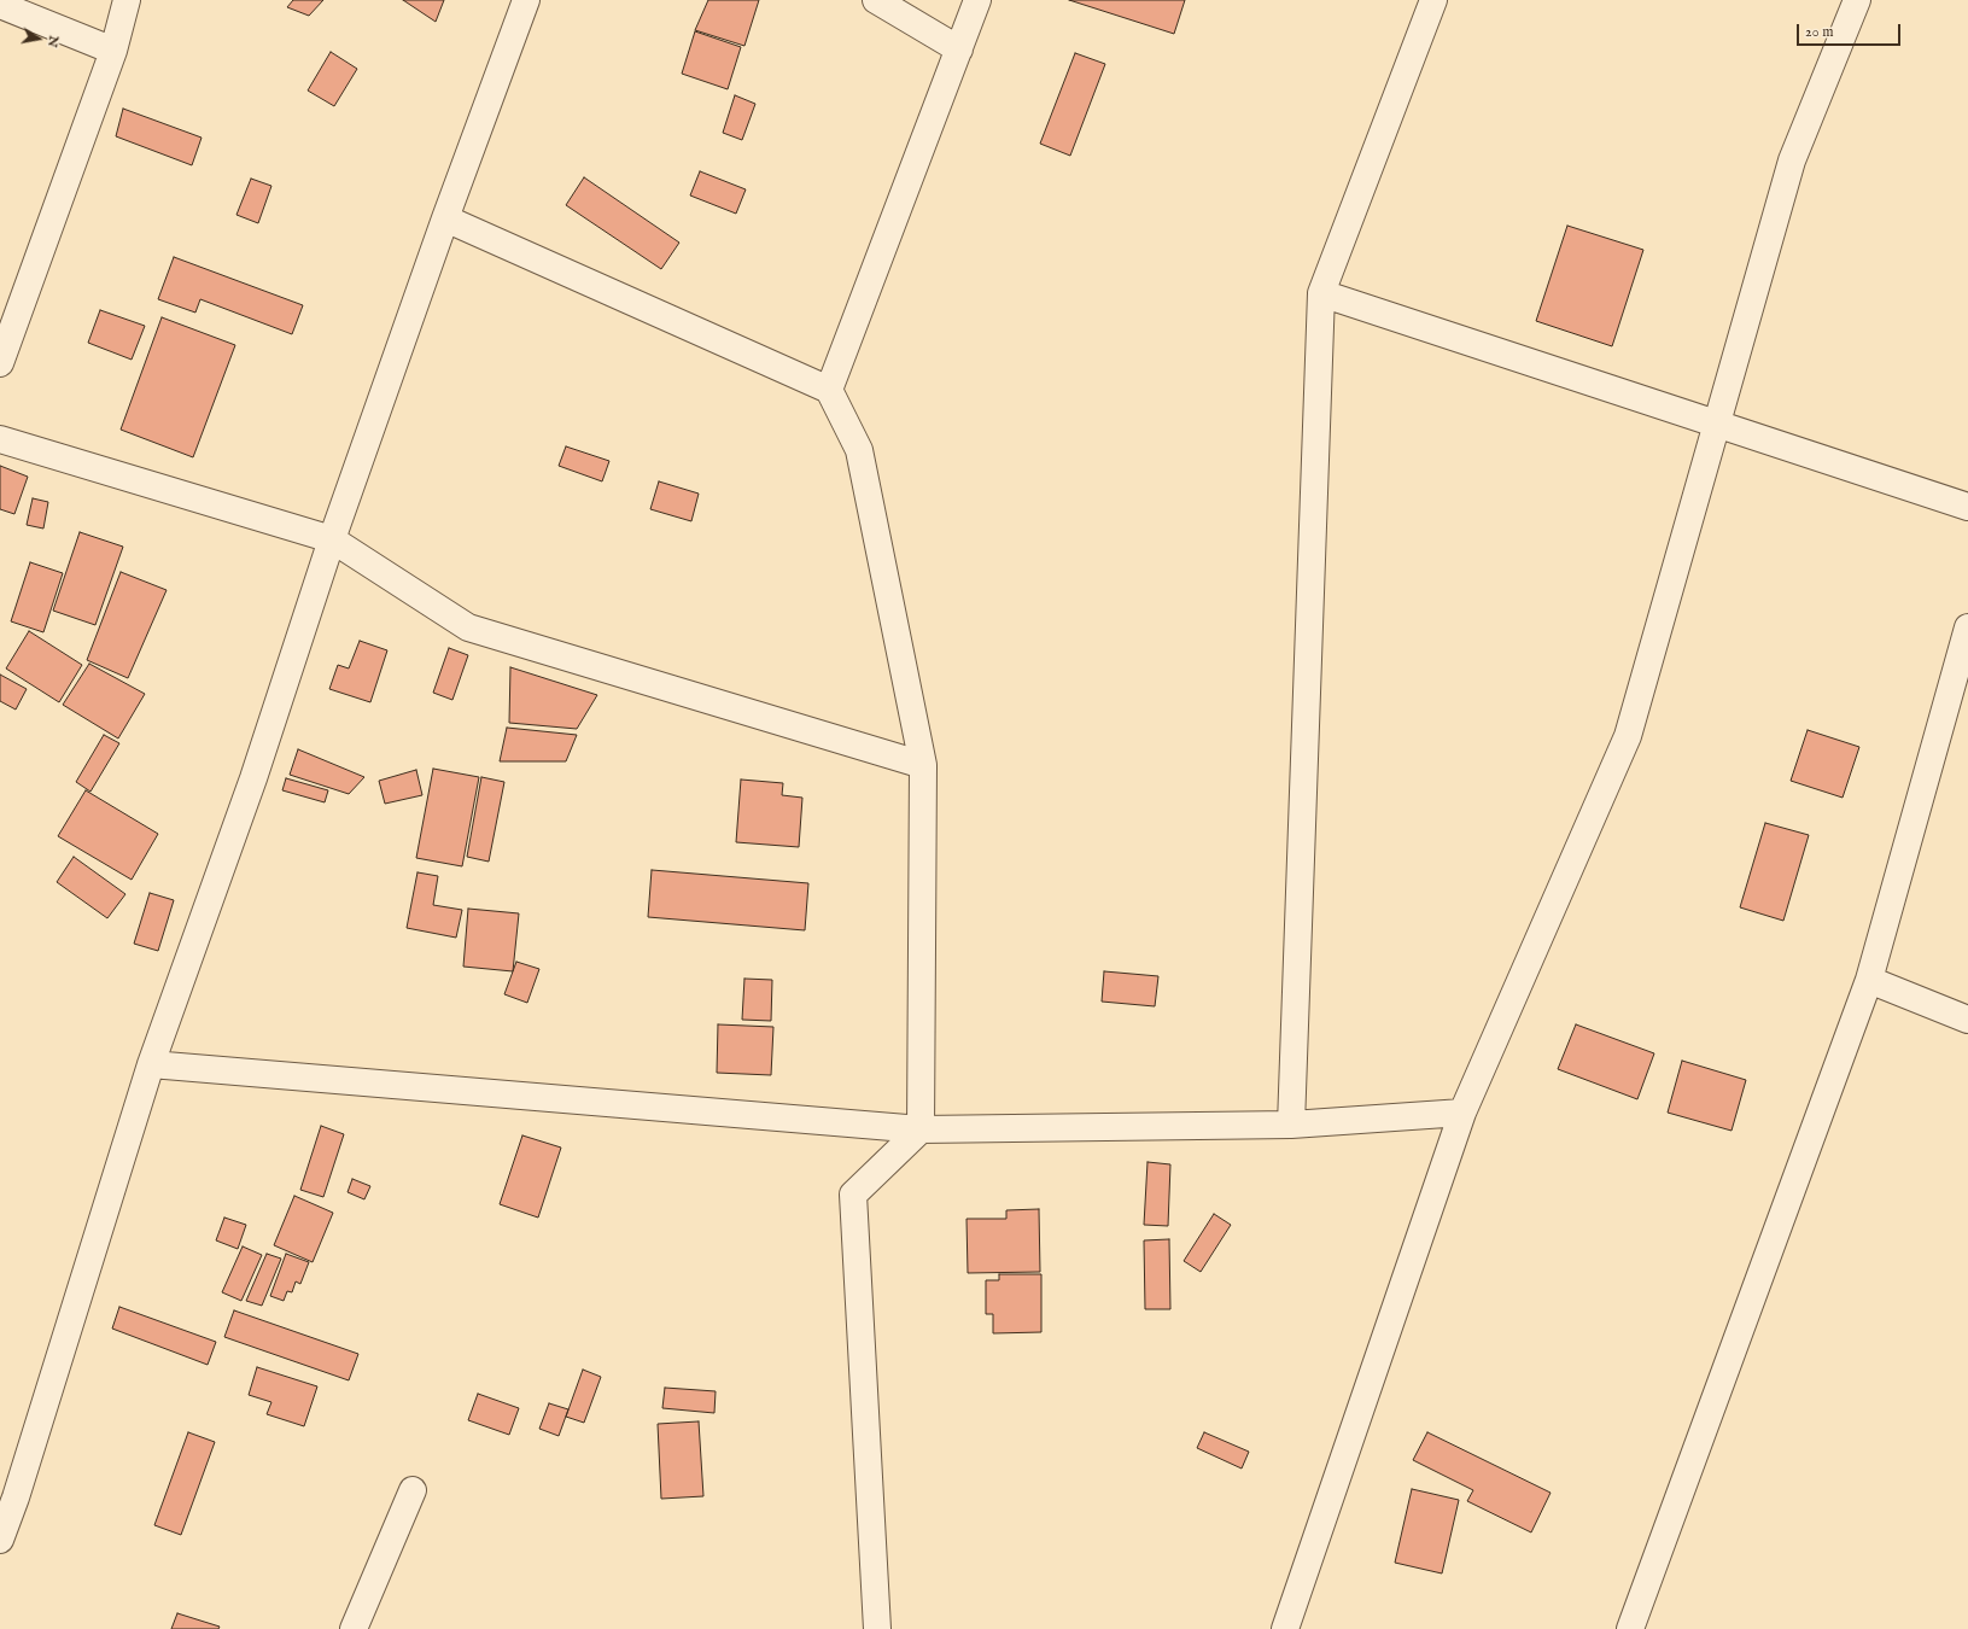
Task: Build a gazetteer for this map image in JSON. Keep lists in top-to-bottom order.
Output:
{
  "scale_bar": "20 m",
  "north": "right"
}
